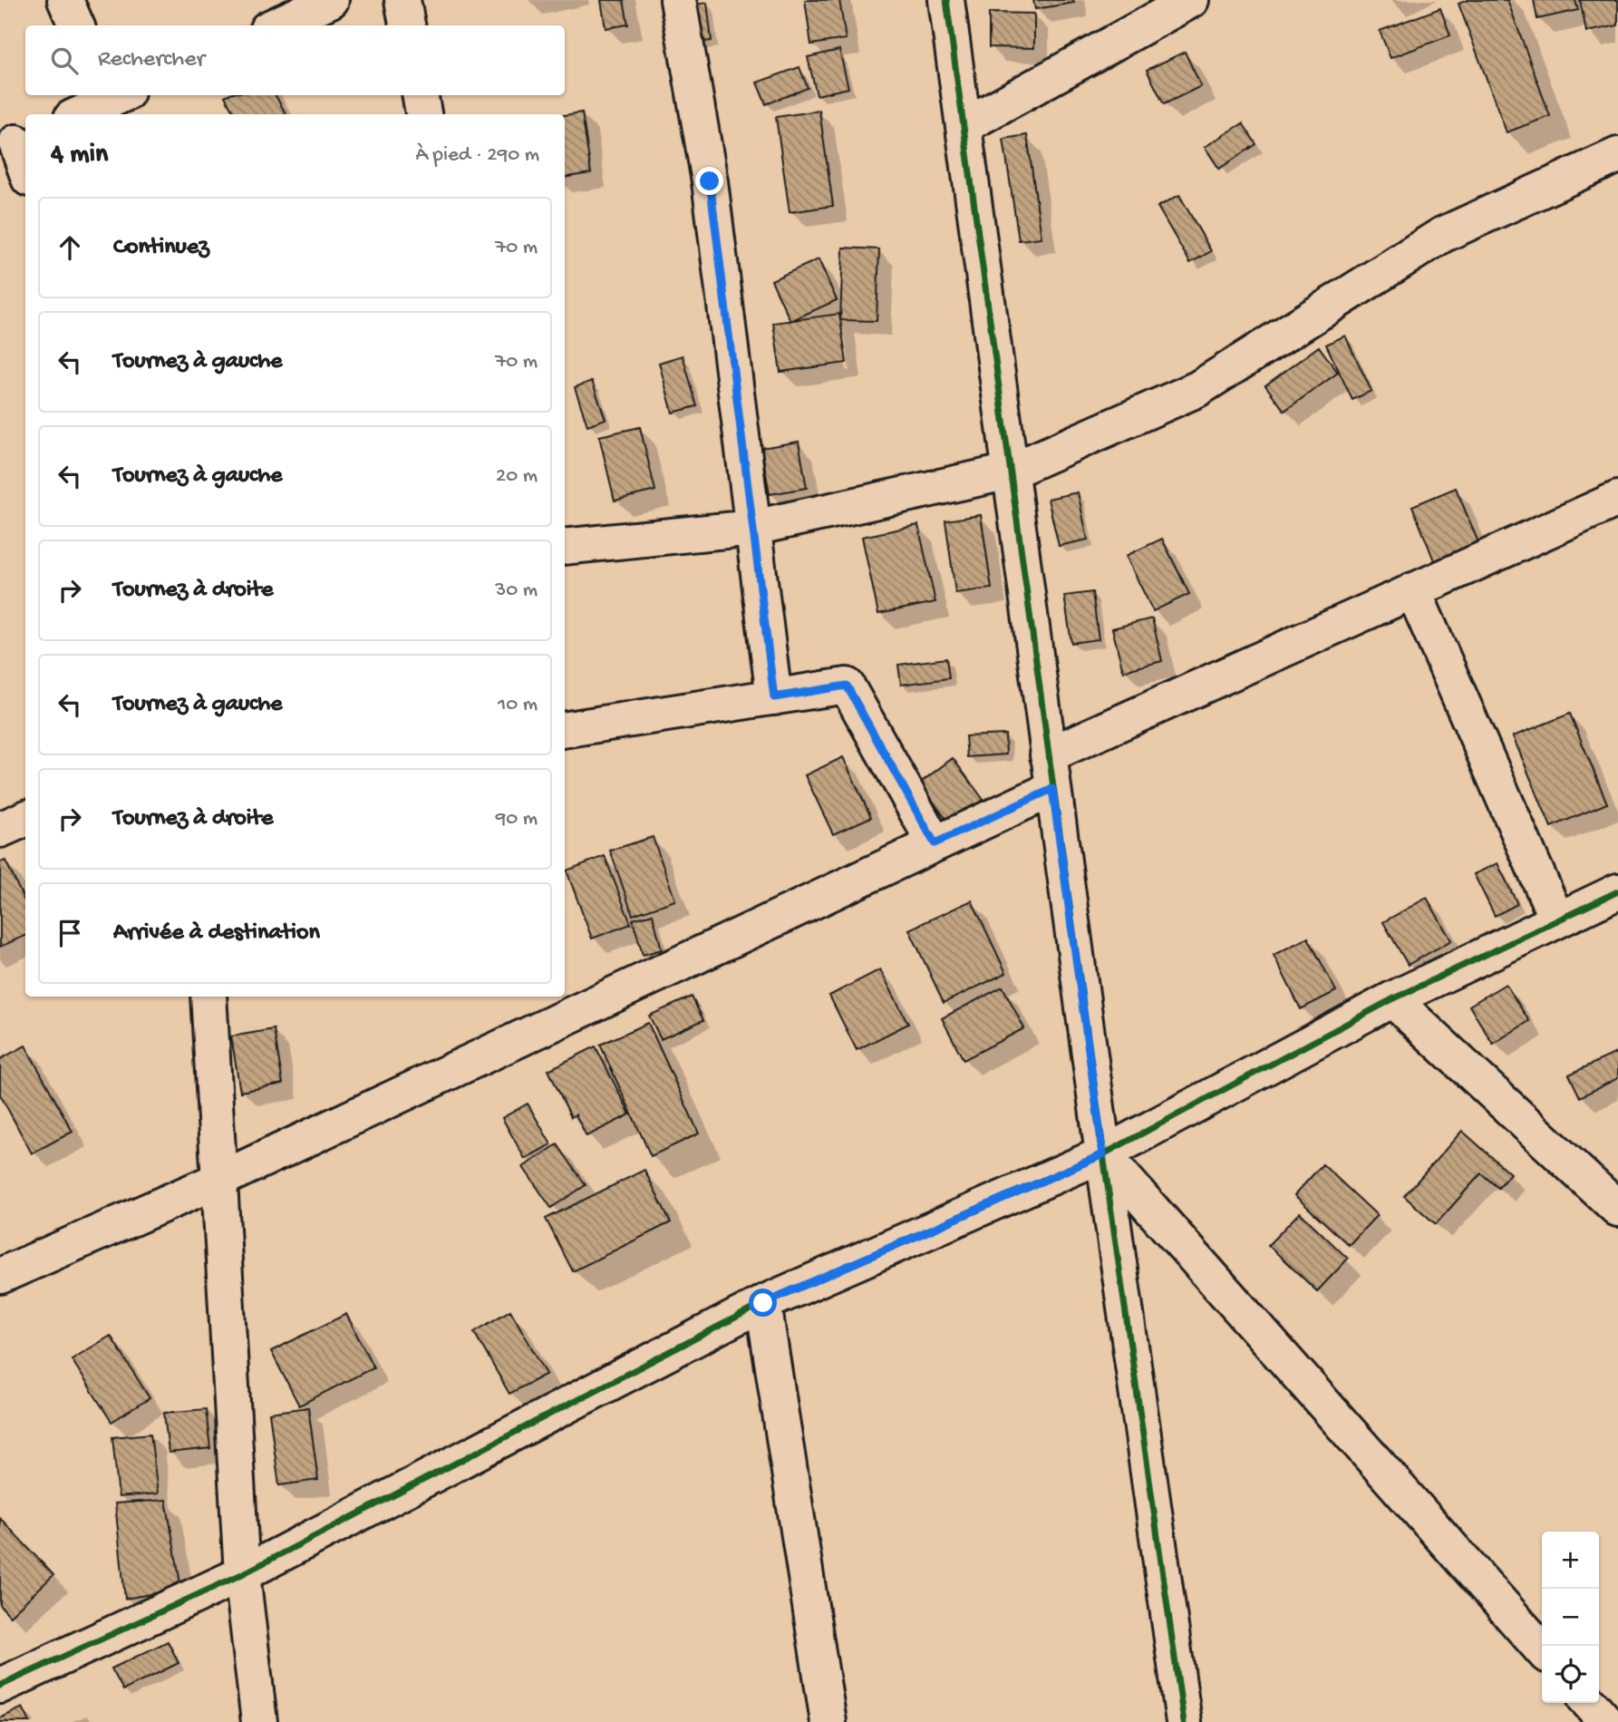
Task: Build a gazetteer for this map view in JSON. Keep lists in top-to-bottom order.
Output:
{
  "page": {
    "search": "Rechercher",
    "heading": ["4 min", "À pied · 290 m"],
    "list": [
      ["Continuez", "70 m"],
      ["Tournez à gauche", "70 m"],
      ["Tournez à gauche", "20 m"],
      ["Tournez à droite", "30 m"],
      ["Tournez à gauche", "10 m"],
      ["Tournez à droite", "90 m"],
      "Arrivée à destination"
    ],
    "map_buttons": ["+", "−"]
  }
}
